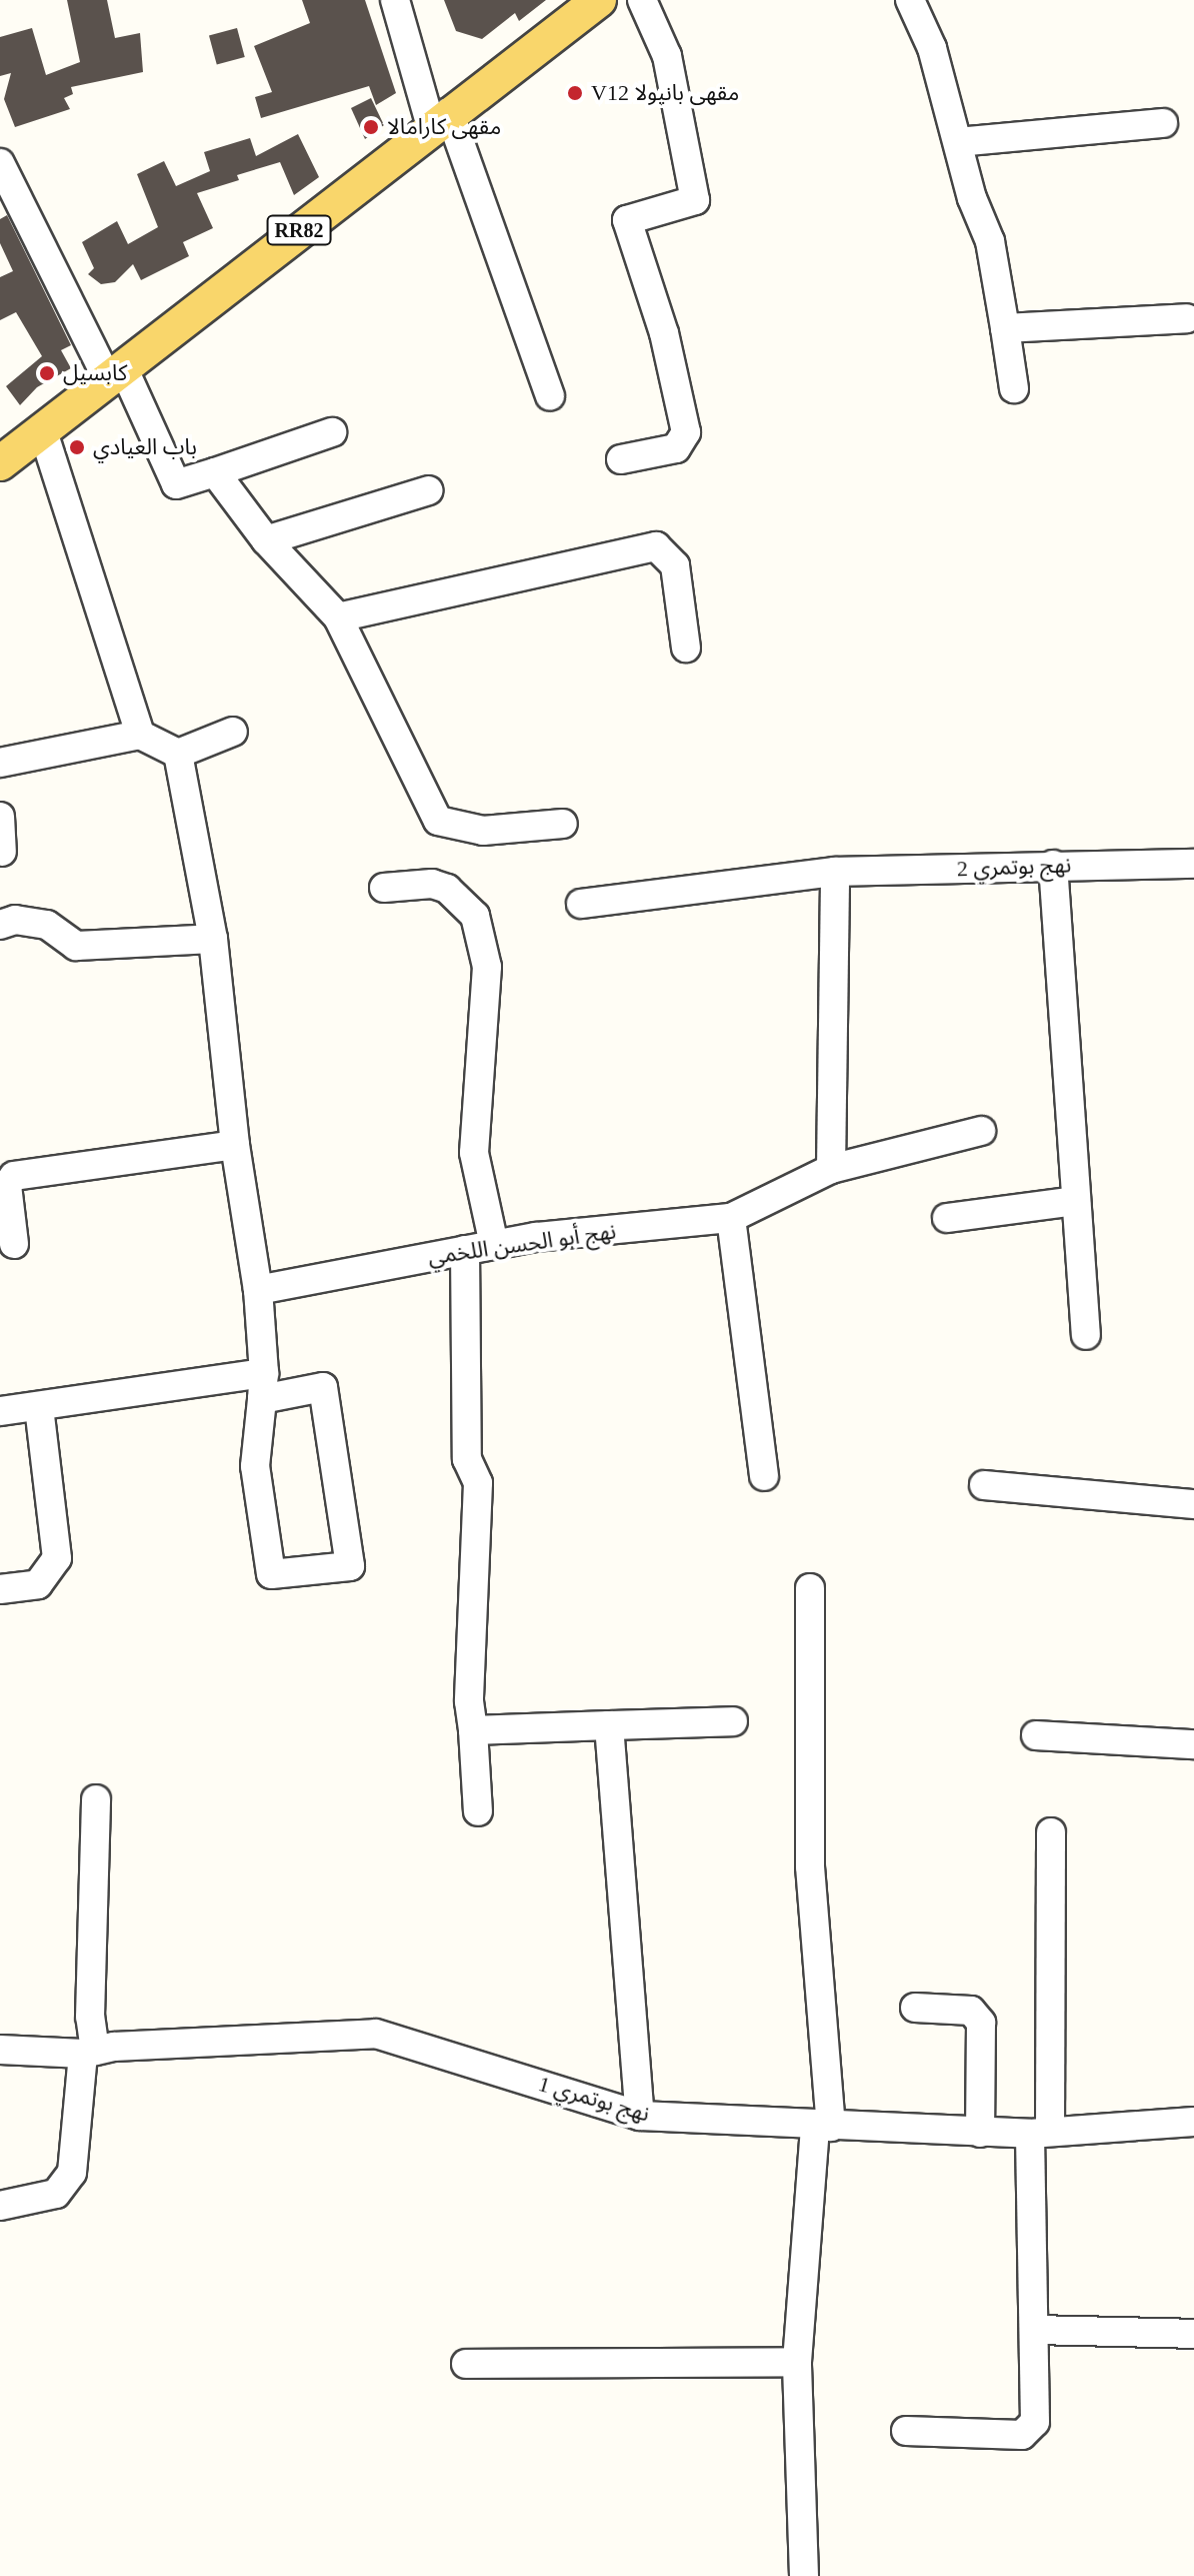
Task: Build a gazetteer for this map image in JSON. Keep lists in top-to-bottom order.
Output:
{
  "streets": {
    "main road": ["RR82"],
    "street": ["نهج بوتمري 2", "نهج أبو الحسن اللخمي", "نهج بوتمري 1"]
  },
  "places": [
    "V12 مقهى بانيولا",
    "مقهى كارامالا",
    "كابسيل",
    "باب العيادي"
  ]
}
